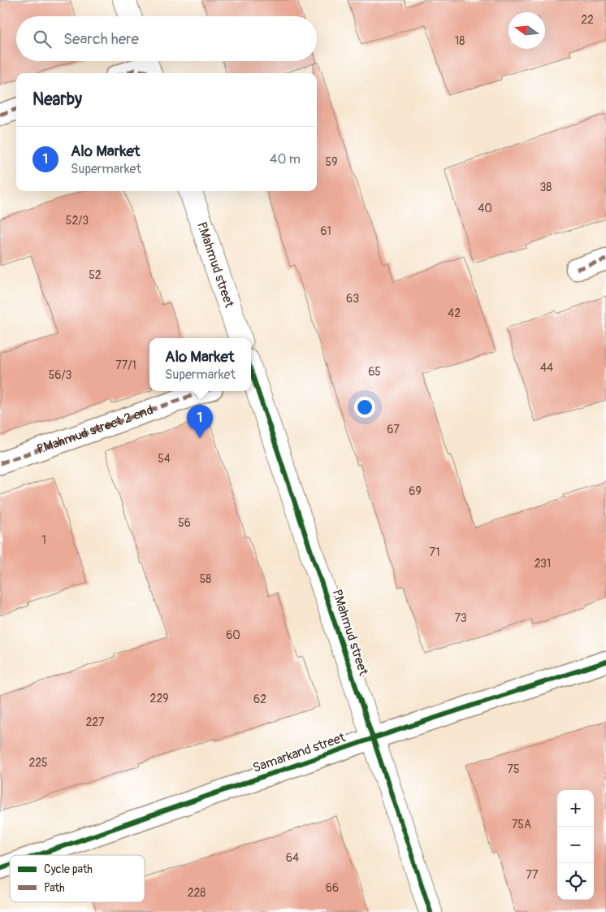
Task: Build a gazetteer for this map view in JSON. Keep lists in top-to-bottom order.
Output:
{
  "streets": {
    "street": ["P.Mahmud street", "P.Mahmud street 2 end", "Samarkand street"]
  },
  "crossings": [
    ["P.Mahmud street", "Samarkand street"]
  ],
  "house_numbers": [
    "22",
    "18",
    "59",
    "38",
    "40",
    "52/3",
    "61",
    "52",
    "63",
    "42",
    "77/1",
    "44",
    "65",
    "56/3",
    "67",
    "54",
    "69",
    "56",
    "1",
    "71",
    "231",
    "58",
    "73",
    "60",
    "229",
    "62",
    "227",
    "225",
    "75",
    "75A",
    "64",
    "77",
    "66",
    "228"
  ],
  "legend": ["Cycle path", "Path"],
  "north": "left",
  "page": {
    "search": "Search here",
    "heading": "Nearby",
    "list": [
      {
        "mark": "1",
        "name": "Alo Market",
        "note": "Supermarket",
        "value": "40 m"
      }
    ],
    "popup": ["Alo Market", "Supermarket"],
    "pins": "1",
    "map_buttons": ["+", "−"]
  }
}
